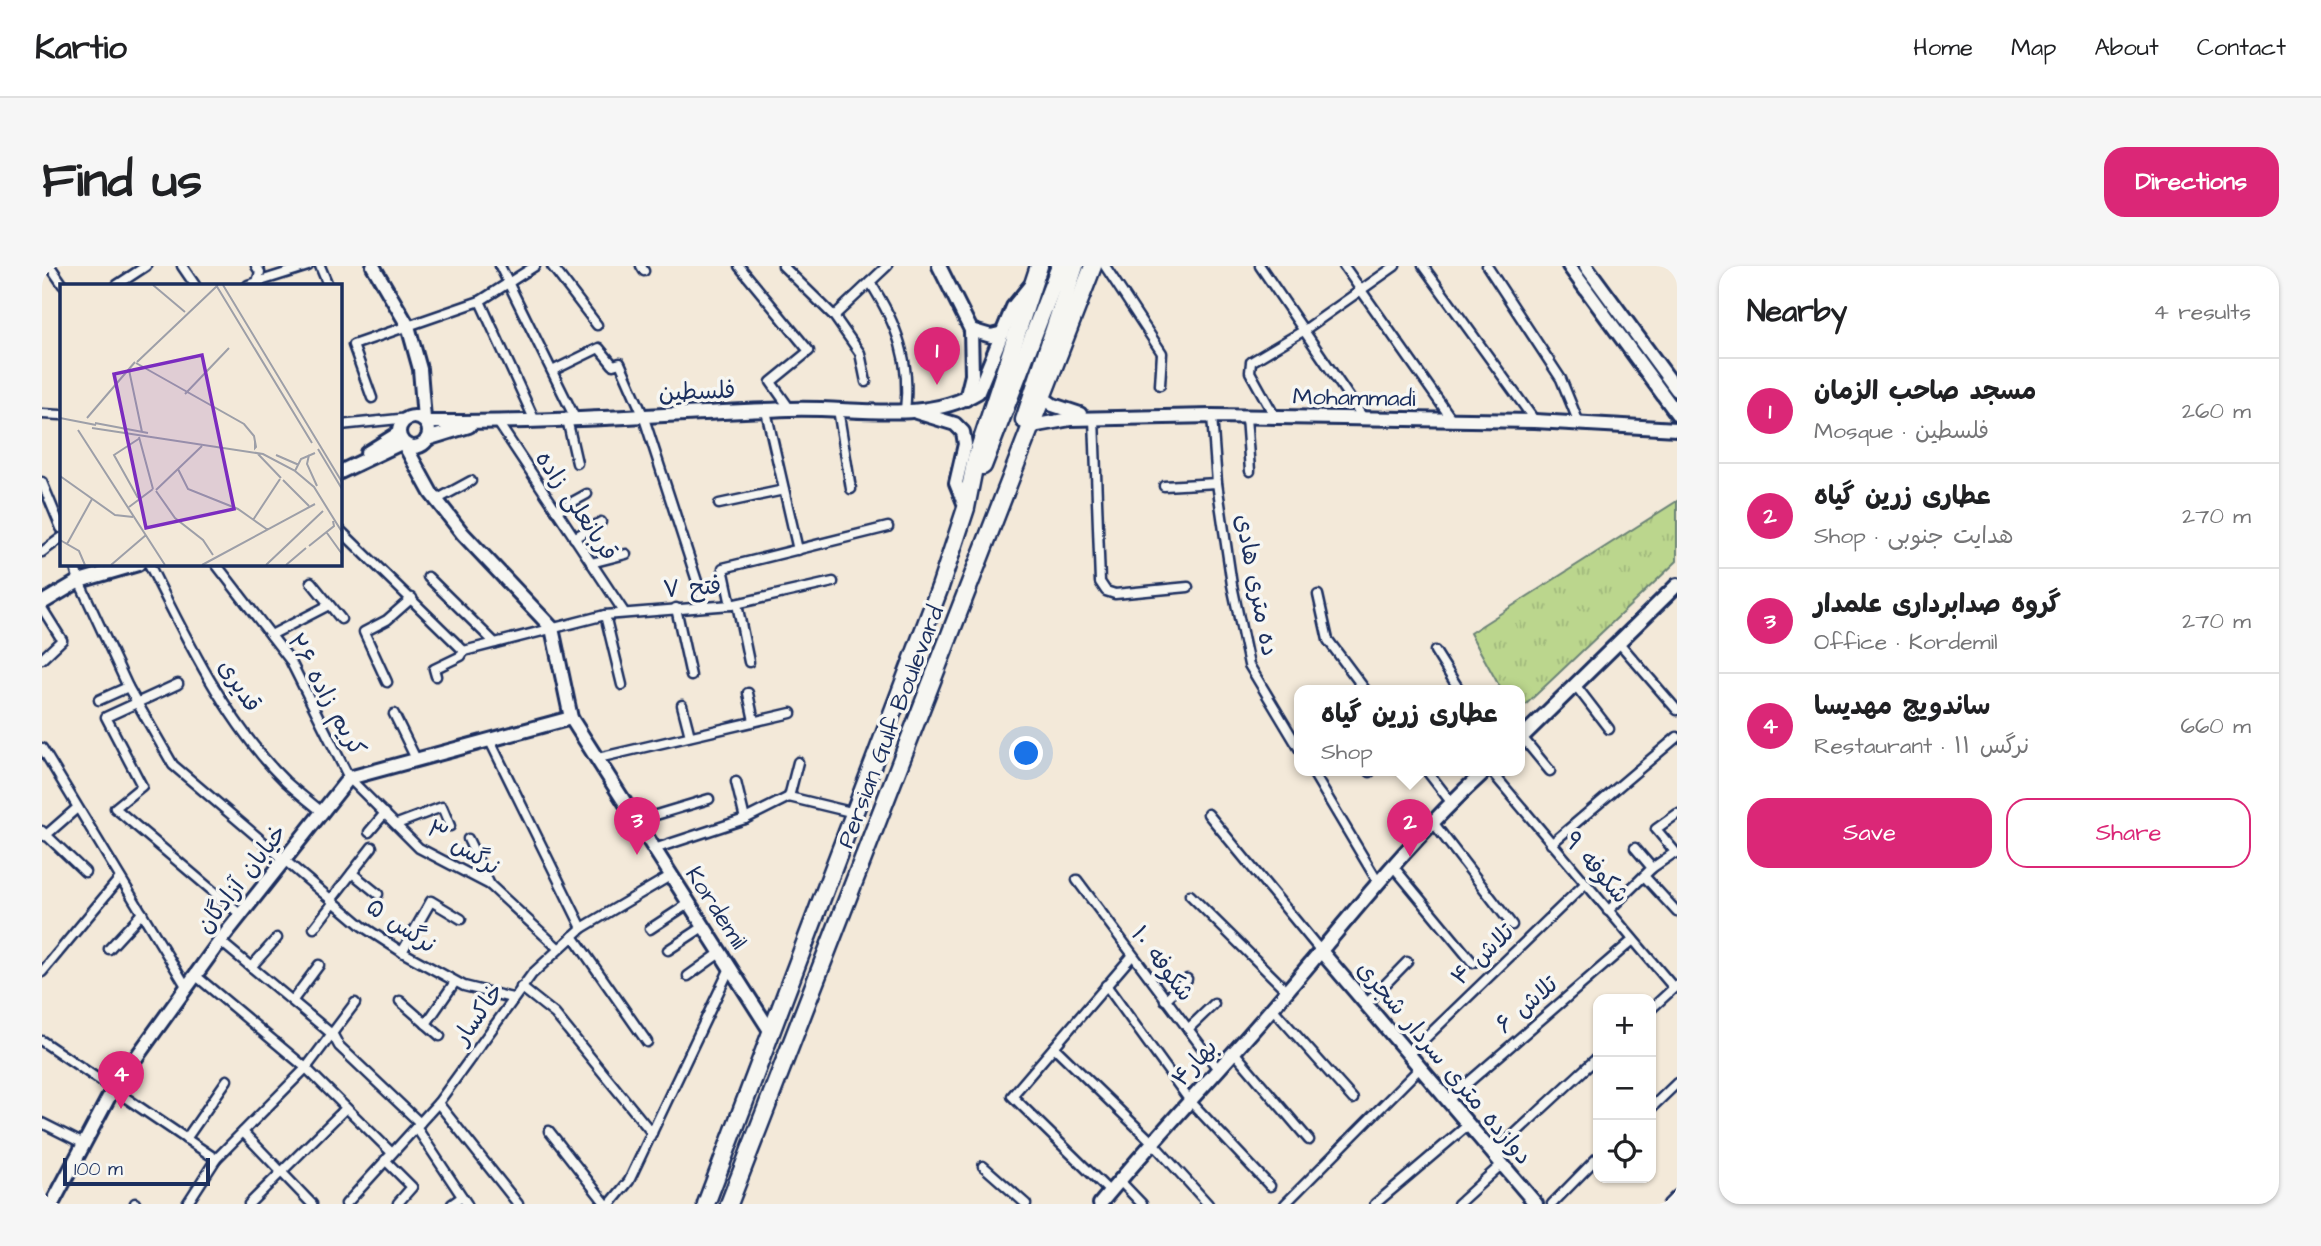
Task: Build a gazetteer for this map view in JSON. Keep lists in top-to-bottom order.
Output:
{
  "streets": {
    "highway": ["Persian Gulf Boulevard"],
    "street": [
      "فلسطین",
      "Mohammadi",
      "قربانعلی زاده",
      "ده متری هادی",
      "فتح ۷",
      "قدیری",
      "کریم زاده ۲۶",
      "نرگس ۳",
      "شکوفه ۹",
      "خیابان آزادگان",
      "Kordemil",
      "نرگس ۵",
      "تلاش ۴",
      "شکوفه ۱۰",
      "تلاش ۶",
      "خاکسار",
      "بهار۴",
      "دوازده متری سردار شجری"
    ]
  },
  "crossings": [
    ["فلسطین", "قربانعلی زاده"],
    ["فلسطین", "Persian Gulf Boulevard"],
    ["Mohammadi", "ده متری هادی"],
    ["Mohammadi", "Persian Gulf Boulevard"],
    ["قربانعلی زاده", "فتح ۷"],
    ["فتح ۷", "Kordemil"],
    ["قدیری", "خیابان آزادگان"],
    ["کریم زاده ۲۶", "نرگس ۳"],
    ["کریم زاده ۲۶", "خیابان آزادگان"],
    ["Persian Gulf Boulevard", "Kordemil"],
    ["نرگس ۳", "خیابان آزادگان"],
    ["نرگس ۳", "خاکسار"],
    ["شکوفه ۹", "تلاش ۴"],
    ["شکوفه ۹", "تلاش ۶"],
    ["خیابان آزادگان", "نرگس ۵"],
    ["Kordemil", "خاکسار"],
    ["نرگس ۵", "خاکسار"],
    ["تلاش ۴", "دوازده متری سردار شجری"],
    ["شکوفه ۱۰", "بهار۴"],
    ["تلاش ۶", "دوازده متری سردار شجری"],
    ["بهار۴", "دوازده متری سردار شجری"]
  ],
  "scale_bar": "100 m",
  "page": {
    "header": "Kartio",
    "nav": [
      "Home",
      "Map",
      "About",
      "Contact"
    ],
    "buttons": [
      "Directions",
      ["Save", "Share"]
    ],
    "title": "Find us",
    "heading": ["Nearby", "4 results"],
    "pins": [
      "1",
      "3",
      "2",
      "4"
    ],
    "list": [
      {
        "mark": "1",
        "name": "مسجد صاحب الزمان",
        "note": "Mosque · فلسطین",
        "value": "260 m"
      },
      {
        "mark": "2",
        "name": "عطاری زرین گیاه",
        "note": "Shop · هدایت جنوبی",
        "value": "270 m"
      },
      {
        "mark": "3",
        "name": "گروه صدابرداری علمدار",
        "note": "Office · Kordemil",
        "value": "270 m"
      },
      {
        "mark": "4",
        "name": "ساندویچ مهدیسا",
        "note": "Restaurant · نرگس ۱۱",
        "value": "660 m"
      }
    ],
    "popup": ["عطاری زرین گیاه", "Shop"],
    "map_buttons": ["+", "−"],
    "scale": "100 m"
  }
}
